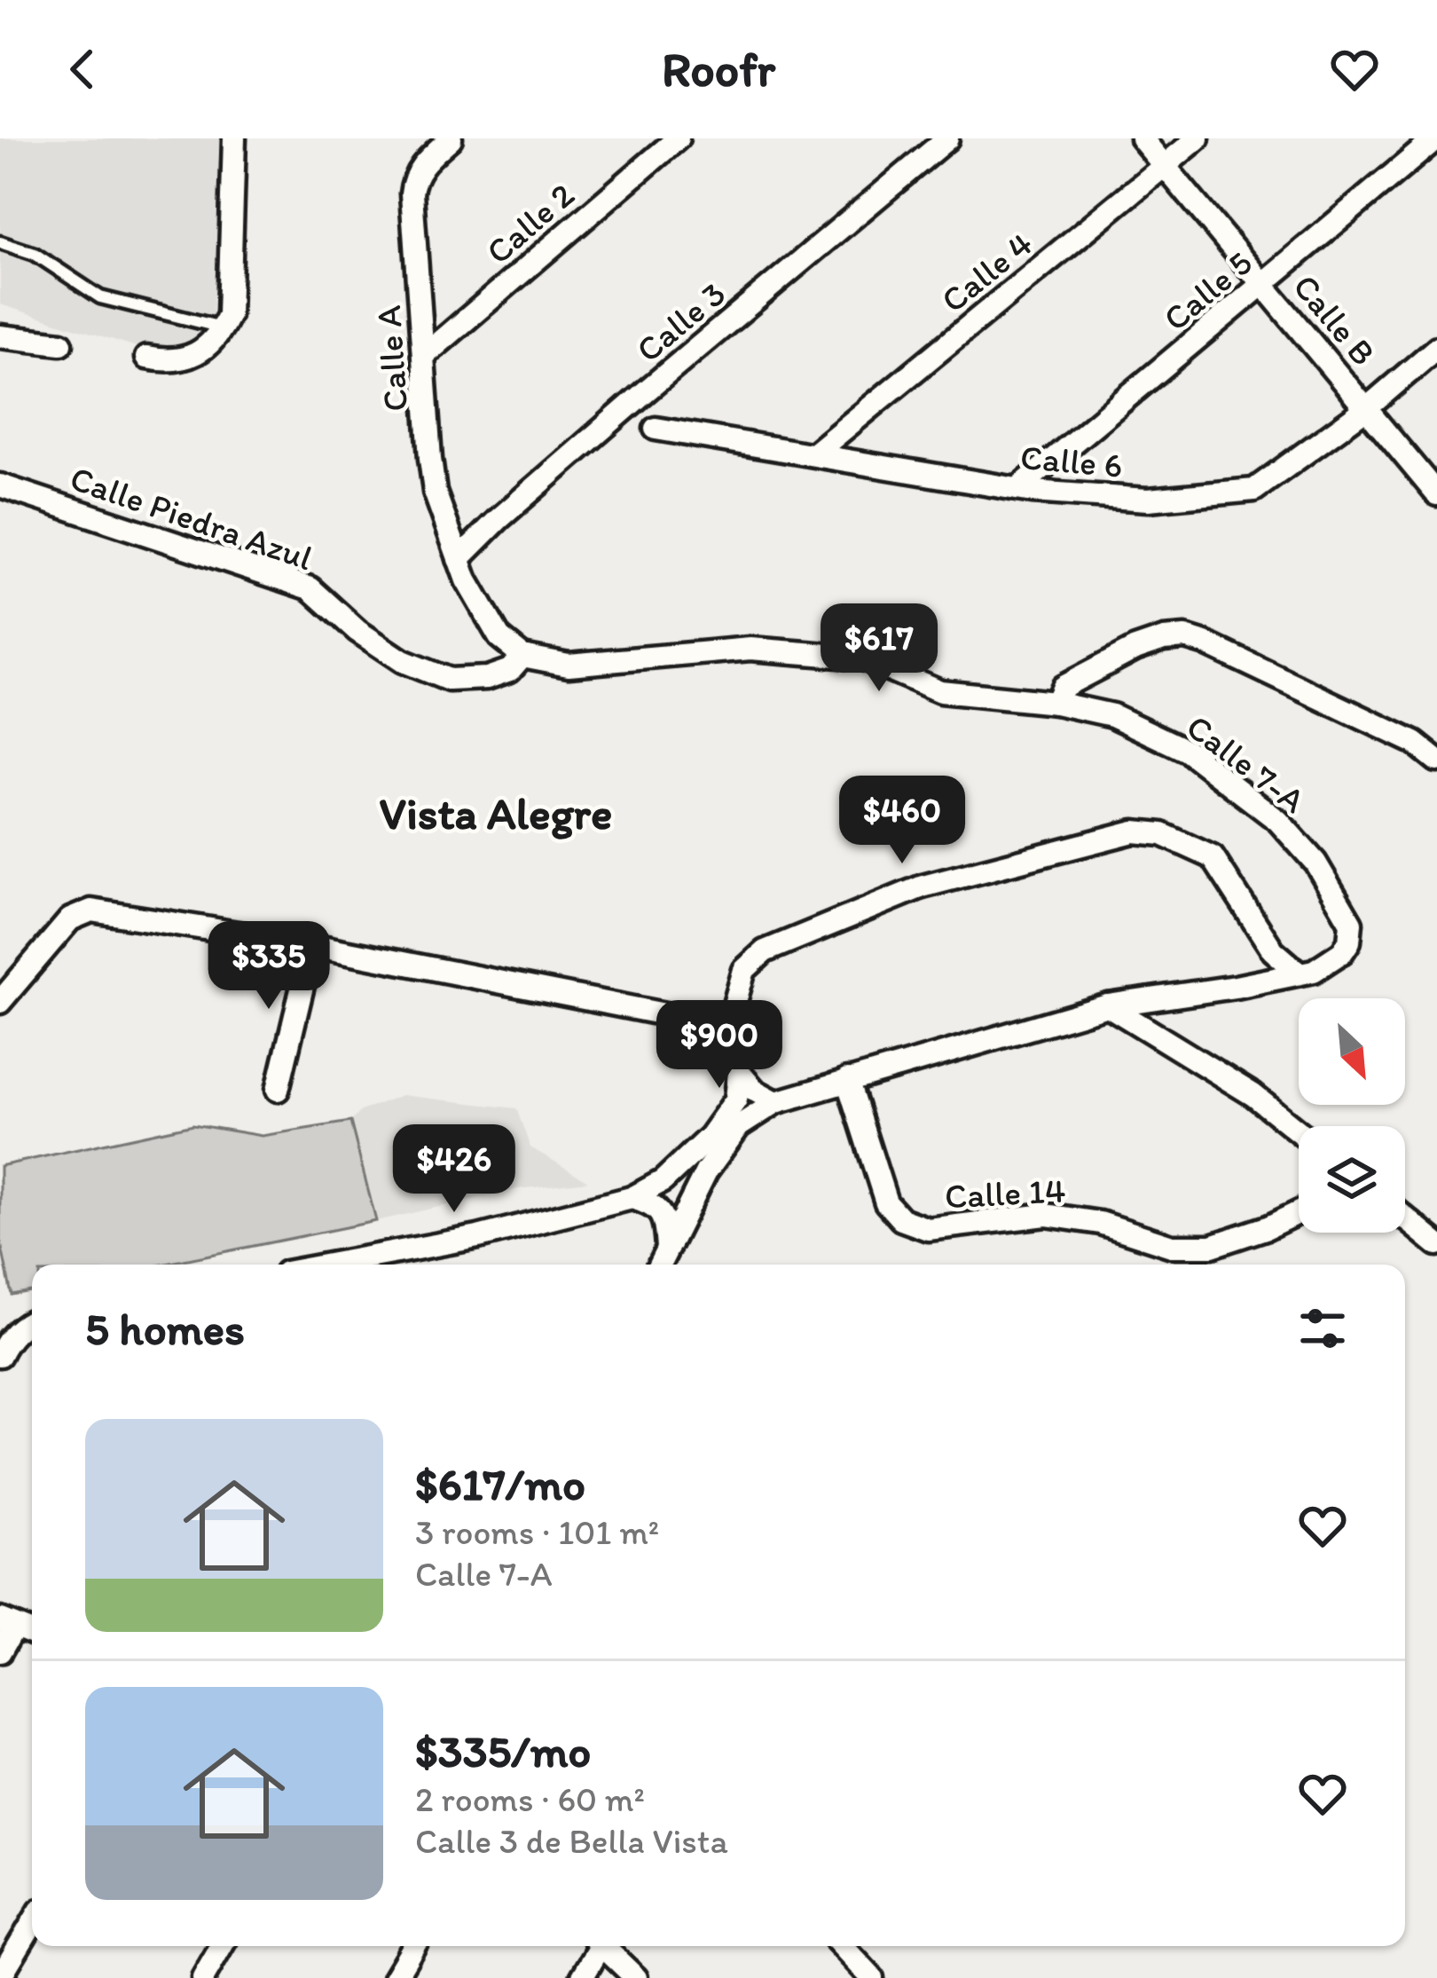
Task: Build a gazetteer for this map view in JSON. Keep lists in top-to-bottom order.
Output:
{
  "streets": {
    "street": [
      "Calle 2",
      "Calle 4",
      "Calle 5",
      "Calle B",
      "Calle 3",
      "Calle A",
      "Calle 6",
      "Calle Piedra Azul",
      "Calle 7-A",
      "Calle 14"
    ]
  },
  "crossings": [
    ["Calle 2", "Calle A"],
    ["Calle 4", "Calle B"],
    ["Calle 4", "Calle 6"],
    ["Calle 5", "Calle B"],
    ["Calle 5", "Calle 6"],
    ["Calle B", "Calle 6"],
    ["Calle 3", "Calle A"],
    ["Calle Piedra Azul", "Calle 7-A"],
    ["Calle 7-A", "Calle 14"]
  ],
  "districts": ["Vista Alegre"],
  "north": "bottom right",
  "page": {
    "header": "Roofr",
    "price": [
      "$617",
      "$460",
      "$335",
      "$900",
      "$426"
    ],
    "heading": "5 homes",
    "list": [
      {
        "name": "$617/mo",
        "note": "3 rooms · 101 m² · Calle 7-A"
      },
      {
        "name": "$335/mo",
        "note": "2 rooms · 60 m² · Calle 3 de Bella Vista"
      }
    ]
  }
}
